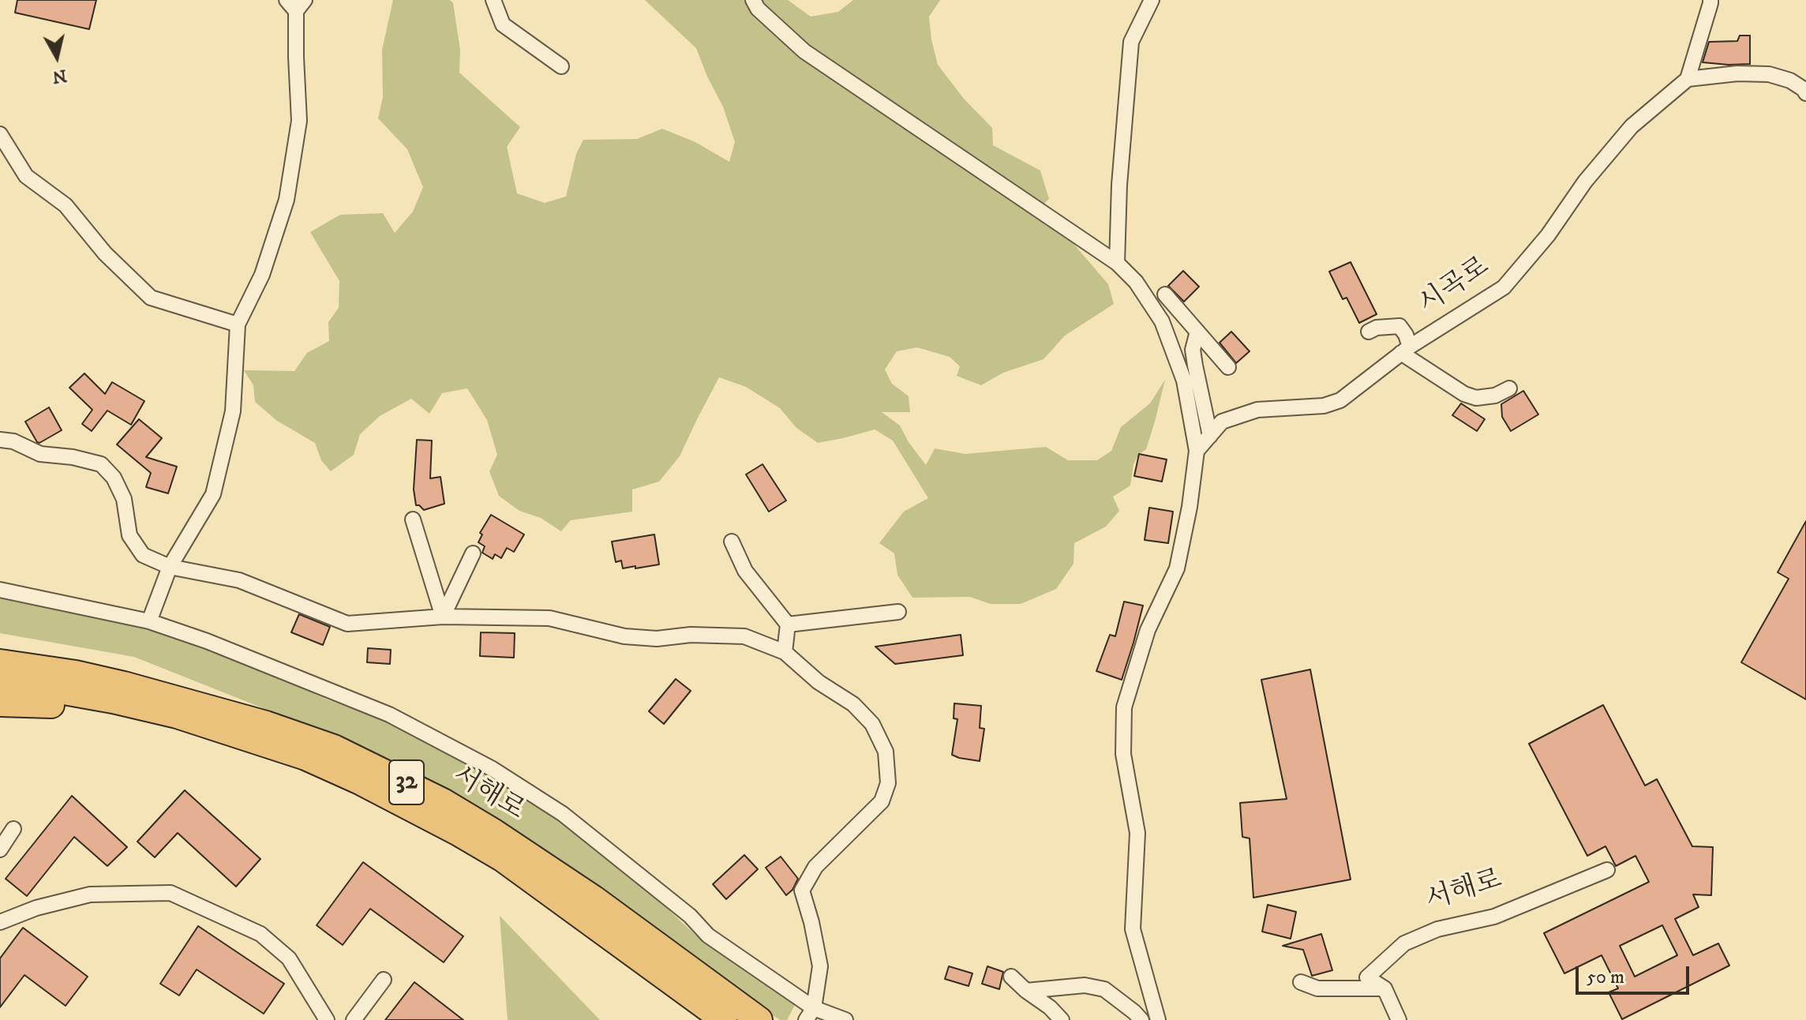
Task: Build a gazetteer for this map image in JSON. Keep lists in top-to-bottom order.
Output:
{
  "streets": {
    "highway": ["32", "서해로"],
    "street": ["시곡로"]
  },
  "scale_bar": "50 m",
  "north": "bottom"
}
